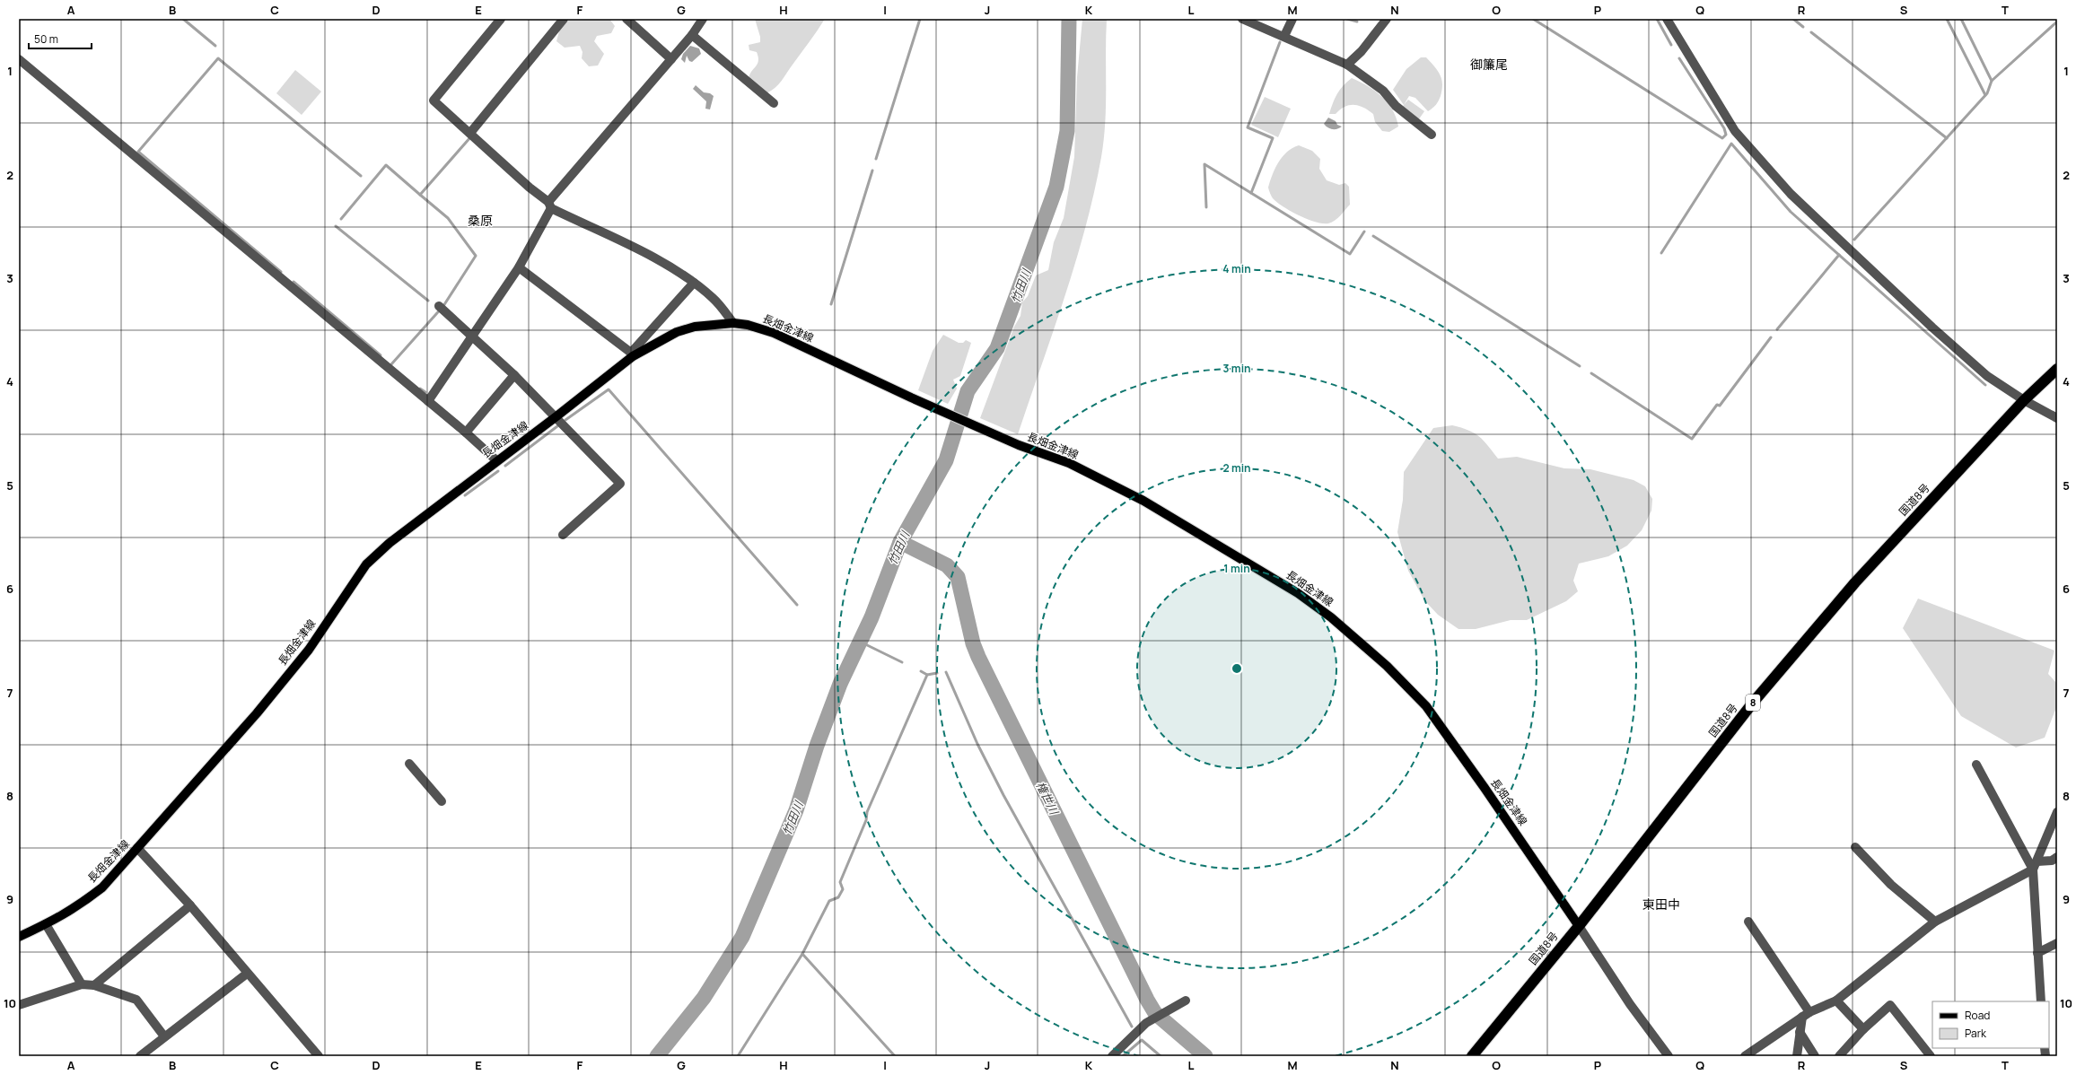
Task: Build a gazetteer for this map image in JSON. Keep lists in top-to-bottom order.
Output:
{
  "streets": {
    "highway": ["国道8号", "8"],
    "main road": ["長畑金津線"]
  },
  "crossings": [
    ["長畑金津線", "国道8号"]
  ],
  "districts": ["御簾尾", "桑原", "東田中"],
  "water": ["竹田川", "権世川"],
  "legend": ["Road", "Park"],
  "scale_bar": "50 m",
  "grid": {
    "columns": [
      "A",
      "B",
      "C",
      "D",
      "E",
      "F",
      "G",
      "H",
      "I",
      "J",
      "K",
      "L",
      "M",
      "N",
      "O",
      "P",
      "Q",
      "R",
      "S",
      "T"
    ],
    "rows": [
      "1",
      "2",
      "3",
      "4",
      "5",
      "6",
      "7",
      "8",
      "9",
      "10"
    ]
  },
  "rings": [
    "4 min",
    "3 min",
    "2 min",
    "1 min"
  ]
}
